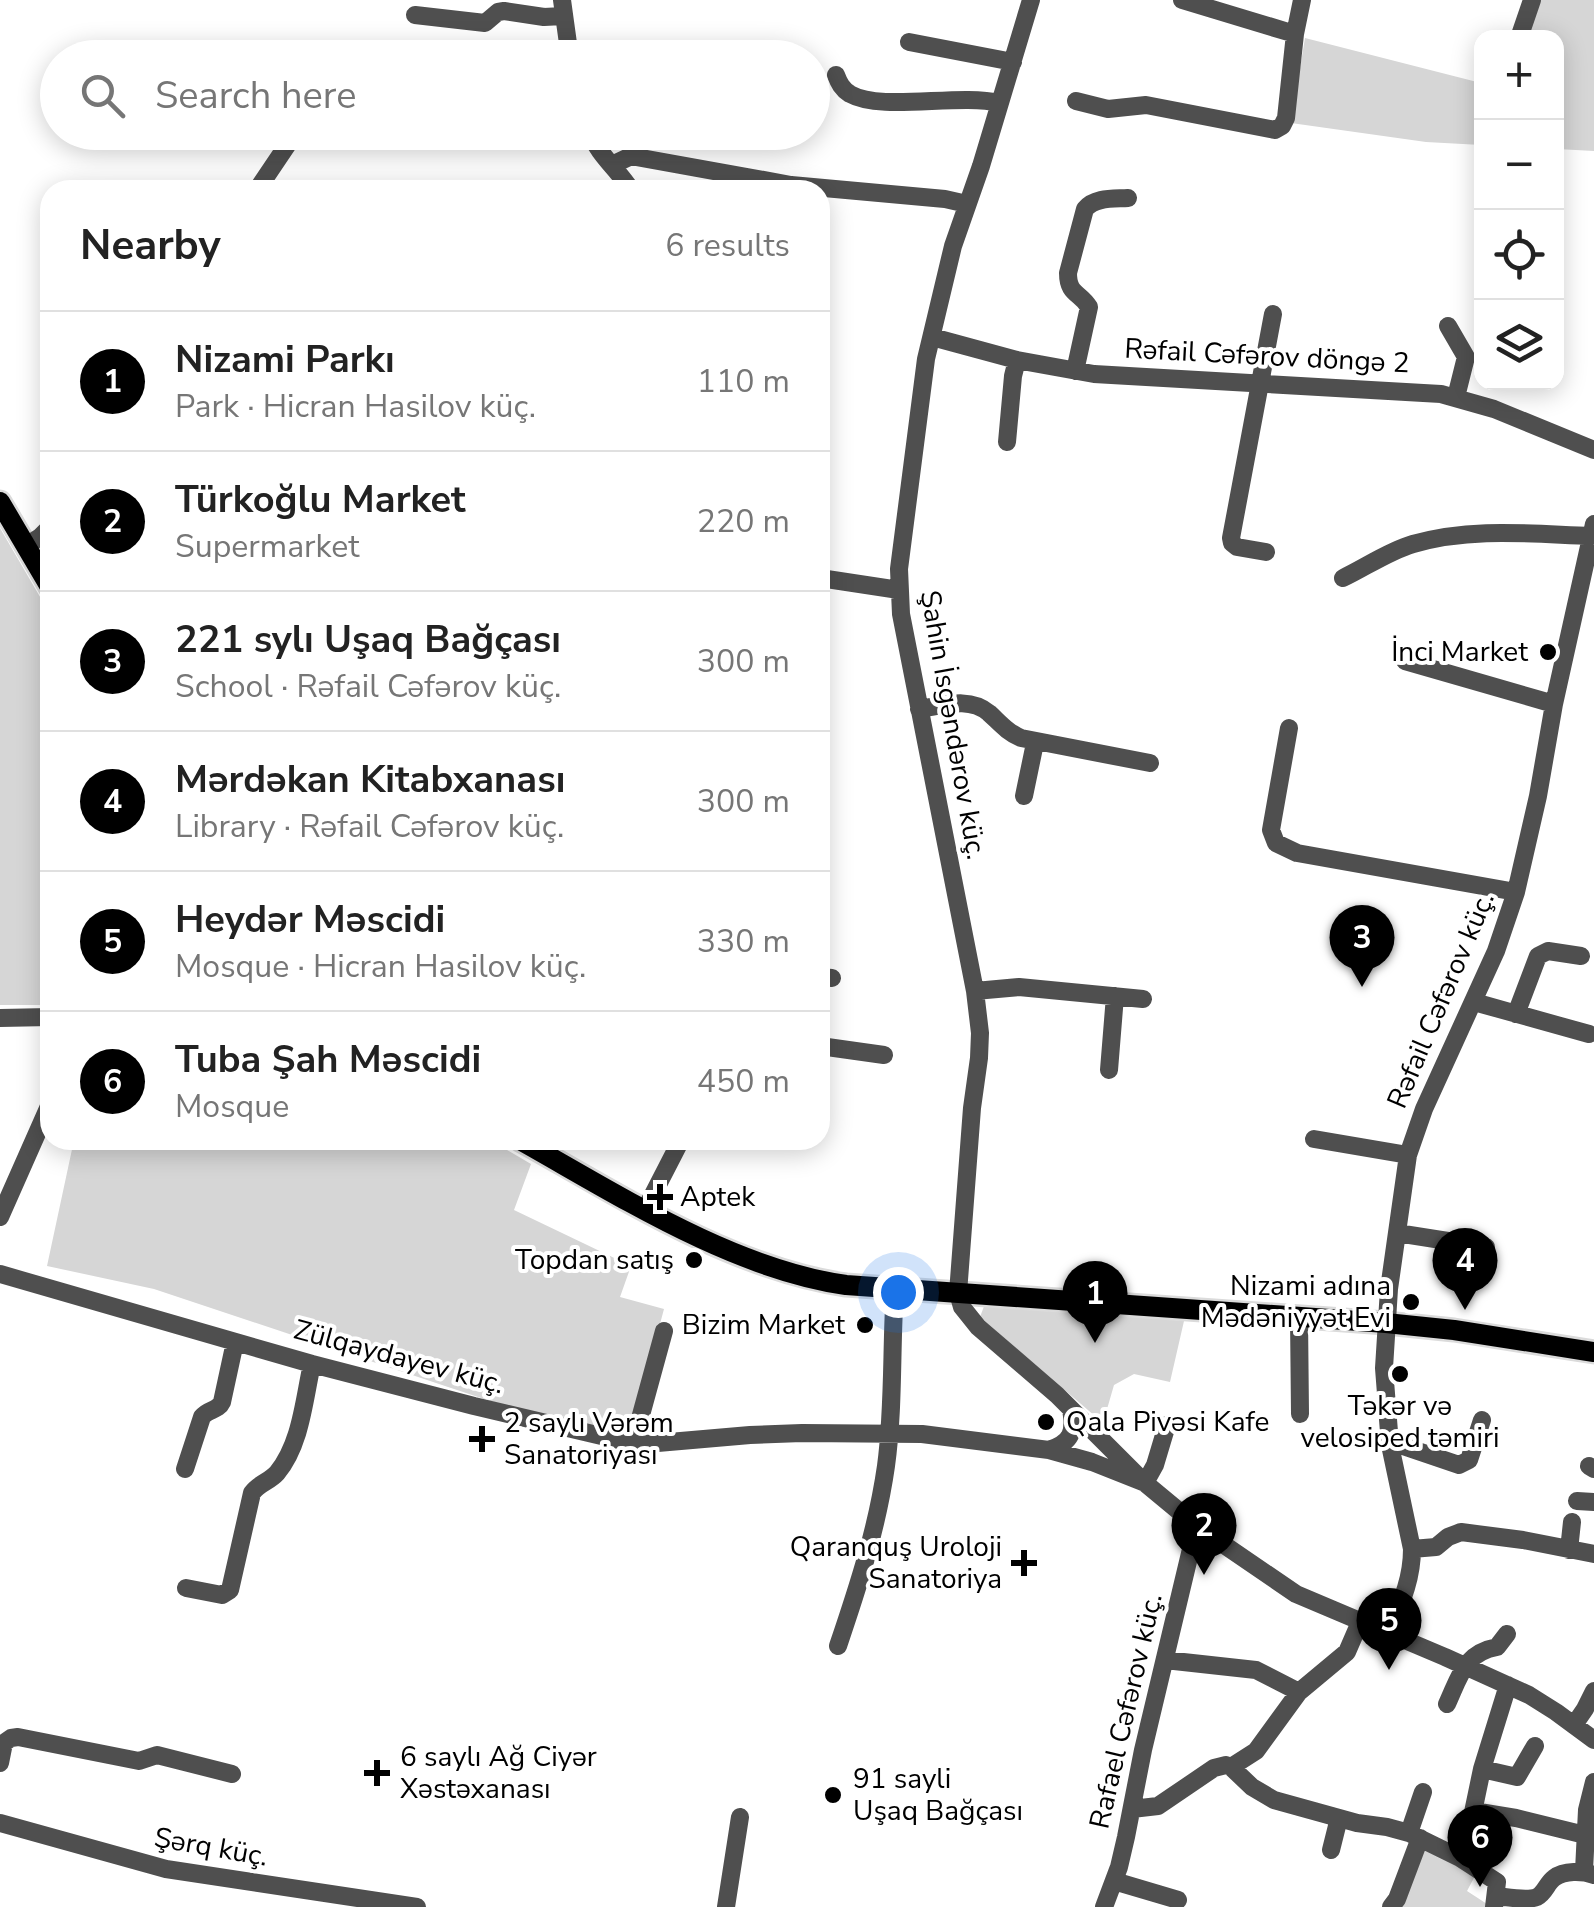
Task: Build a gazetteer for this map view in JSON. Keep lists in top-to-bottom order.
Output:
{
  "streets": {
    "street": [
      "Rəfail Cəfərov döngə 2",
      "Şahin İsgəndərov küç.",
      "Rəfail Cəfərov küç.",
      "Zülqaydayev küç.",
      "Rafael Cəfərov küç.",
      "Şərq küç."
    ]
  },
  "crossings": [
    ["Rəfail Cəfərov döngə 2", "Şahin İsgəndərov küç."]
  ],
  "places": {
    "other": [
      "İnci Market",
      "Topdan satış",
      "Nizami adına Mədəniyyət Evi",
      "Bizim Market",
      "Təkər və velosiped təmiri",
      "Qala Pivəsi Kafe",
      "91 sayli Uşaq Bağçası"
    ],
    "health": [
      "Aptek",
      "2 saylı Vərəm Sanatoriyası",
      "Qaranquş Uroloji Sanatoriya",
      "6 saylı Ağ Ciyər Xəstəxanası"
    ]
  },
  "page": {
    "map_buttons": ["+", "−"],
    "search": "Search here",
    "heading": ["Nearby", "6 results"],
    "list": [
      {
        "mark": "1",
        "name": "Nizami Parkı",
        "note": "Park · Hicran Hasilov küç.",
        "value": "110 m"
      },
      {
        "mark": "2",
        "name": "Türkoğlu Market",
        "note": "Supermarket",
        "value": "220 m"
      },
      {
        "mark": "3",
        "name": "221 sylı Uşaq Bağçası",
        "note": "School · Rəfail Cəfərov küç.",
        "value": "300 m"
      },
      {
        "mark": "4",
        "name": "Mərdəkan Kitabxanası",
        "note": "Library · Rəfail Cəfərov küç.",
        "value": "300 m"
      },
      {
        "mark": "5",
        "name": "Heydər Məscidi",
        "note": "Mosque · Hicran Hasilov küç.",
        "value": "330 m"
      },
      {
        "mark": "6",
        "name": "Tuba Şah Məscidi",
        "note": "Mosque",
        "value": "450 m"
      }
    ],
    "pins": [
      "3",
      "4",
      "1",
      "2",
      "5",
      "6"
    ]
  }
}
